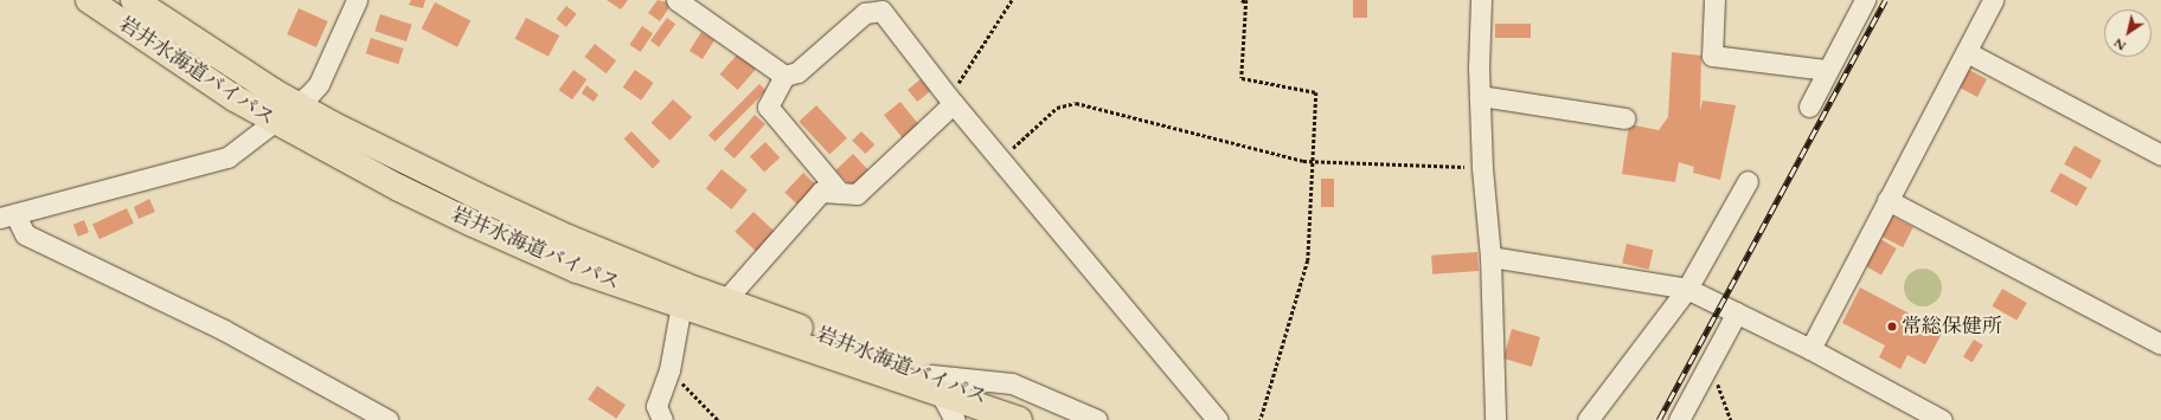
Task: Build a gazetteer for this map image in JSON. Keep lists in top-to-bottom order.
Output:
{
  "streets": {
    "highway": ["岩井水海道バイパス"]
  },
  "places": ["常総保健所"],
  "north": "bottom left"
}
